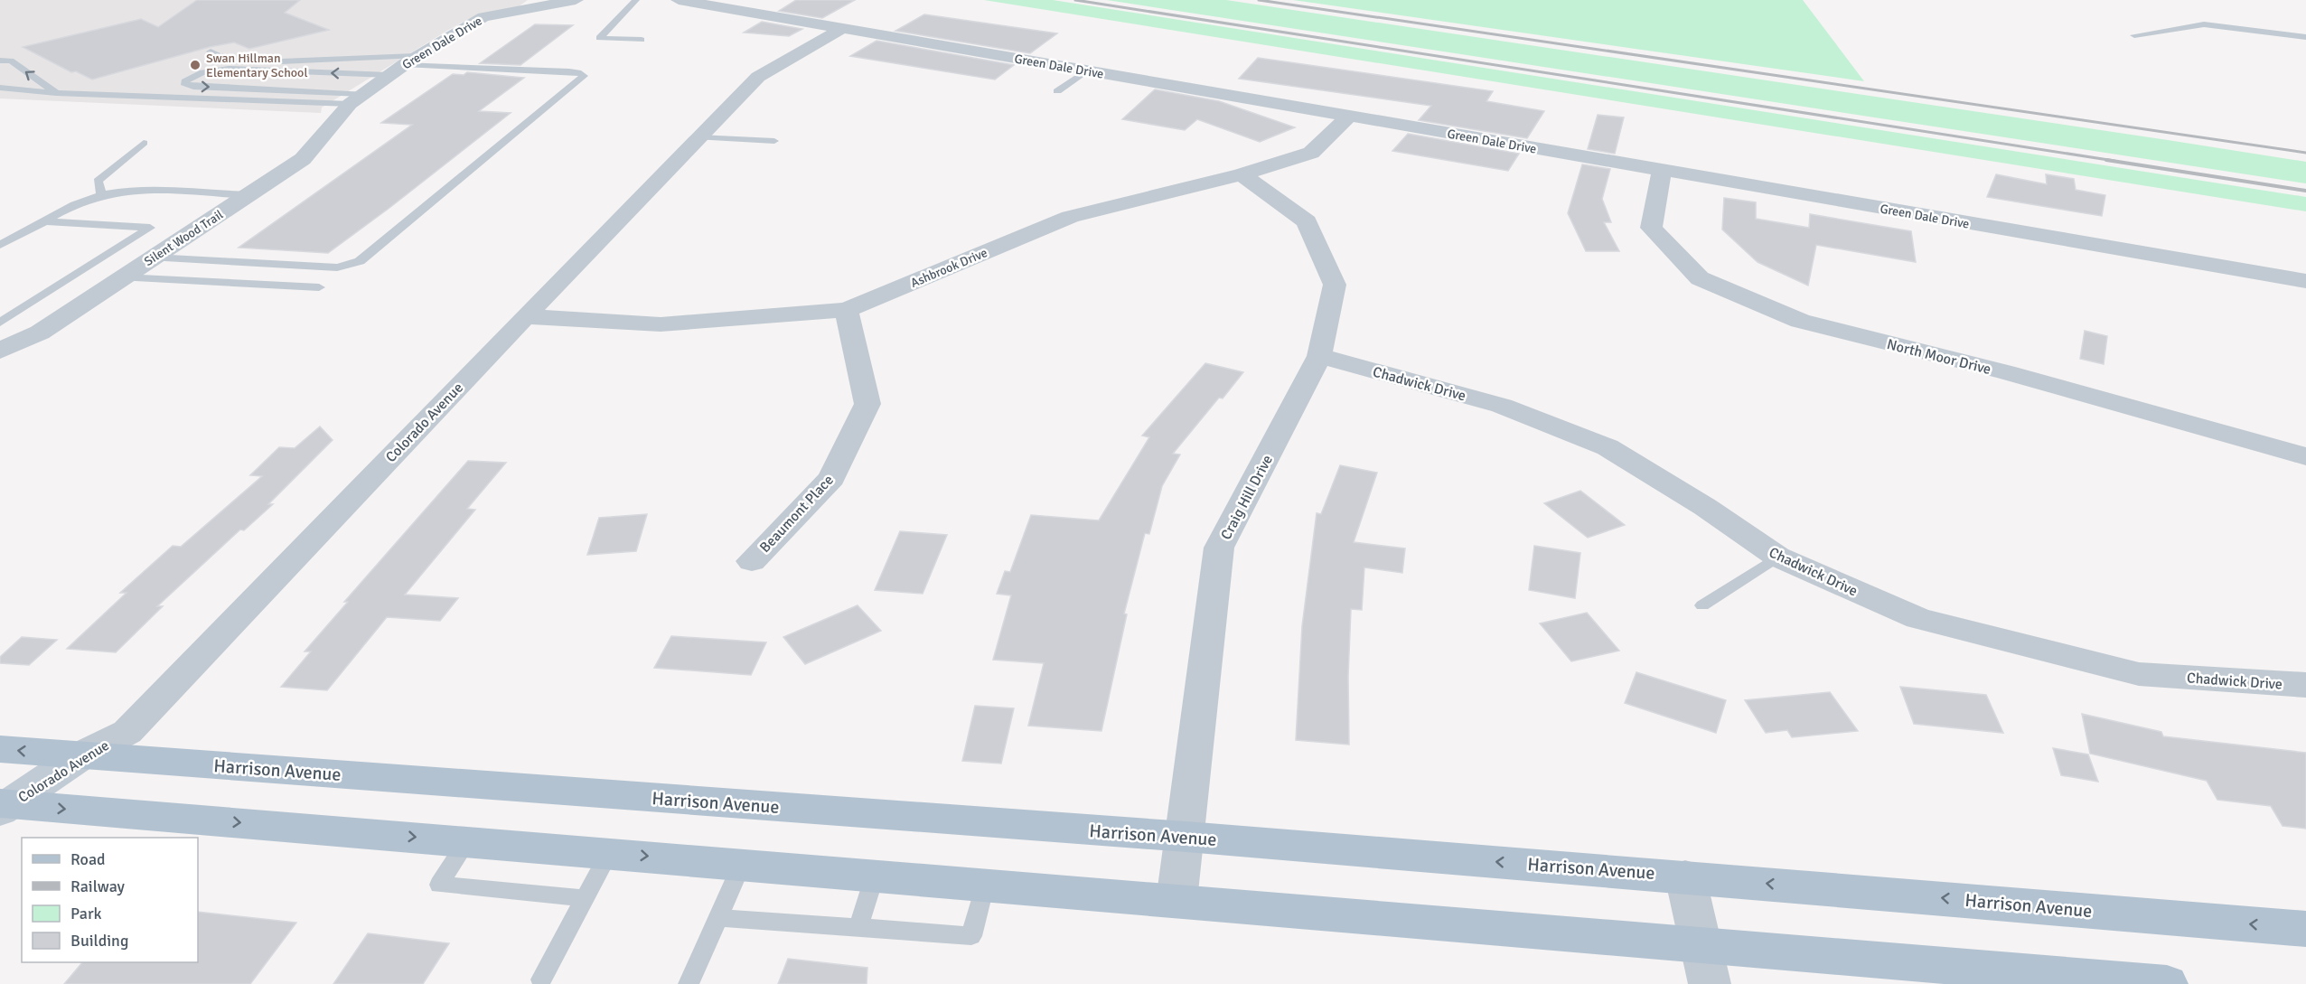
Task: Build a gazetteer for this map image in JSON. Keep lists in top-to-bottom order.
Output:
{
  "streets": {
    "main road": ["Harrison Avenue"],
    "street": [
      "Green Dale Drive",
      "Silent Wood Trail",
      "Ashbrook Drive",
      "North Moor Drive",
      "Chadwick Drive",
      "Colorado Avenue",
      "Craig Hill Drive",
      "Beaumont Place"
    ]
  },
  "crossings": [
    ["Green Dale Drive", "Silent Wood Trail"],
    ["Green Dale Drive", "Ashbrook Drive"],
    ["Green Dale Drive", "North Moor Drive"],
    ["Green Dale Drive", "Colorado Avenue"],
    ["Ashbrook Drive", "Colorado Avenue"],
    ["Ashbrook Drive", "Craig Hill Drive"],
    ["Ashbrook Drive", "Beaumont Place"],
    ["Chadwick Drive", "Craig Hill Drive"],
    ["Colorado Avenue", "Harrison Avenue"],
    ["Craig Hill Drive", "Harrison Avenue"]
  ],
  "places": ["Swan Hillman Elementary School"],
  "legend": [
    "Road",
    "Railway",
    "Park",
    "Building"
  ]
}
